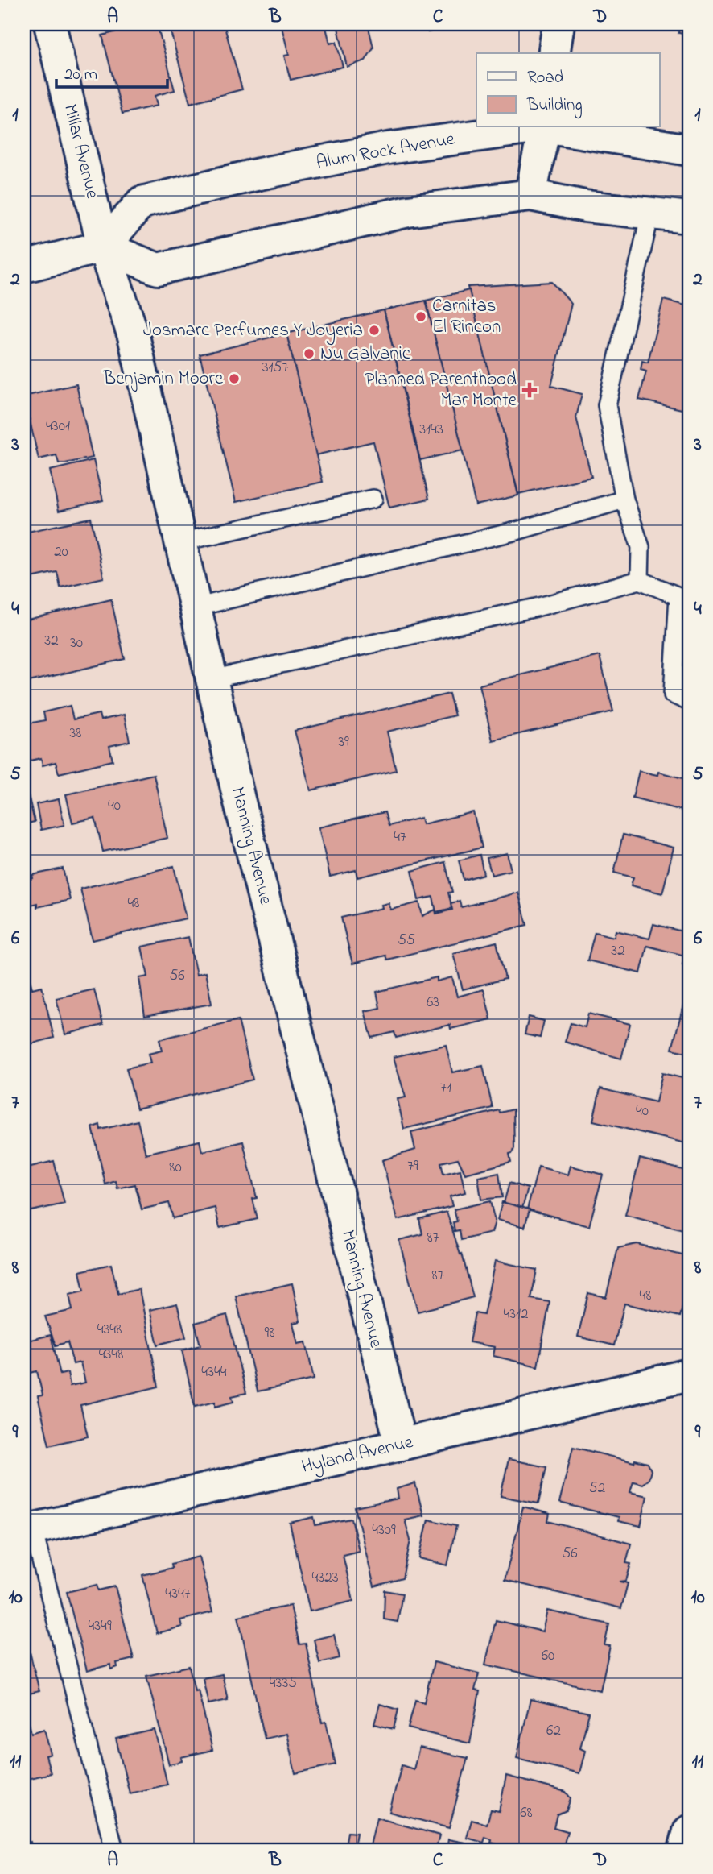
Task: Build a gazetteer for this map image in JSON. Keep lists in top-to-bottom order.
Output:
{
  "streets": {
    "street": [
      "Millar Avenue",
      "Alum Rock Avenue",
      "Manning Avenue",
      "Hyland Avenue"
    ]
  },
  "crossings": [
    ["Millar Avenue", "Alum Rock Avenue"],
    ["Millar Avenue", "Manning Avenue"],
    ["Alum Rock Avenue", "Manning Avenue"],
    ["Manning Avenue", "Hyland Avenue"]
  ],
  "places": {
    "other": [
      "Carnitas El Rincon",
      "Josmarc Perfumes Y Joyeria",
      "Nu Galvanic",
      "Benjamin Moore"
    ],
    "health": ["Planned Parenthood Mar Monte"]
  },
  "house_numbers": [
    "3157",
    "4301",
    "3143",
    "20",
    "32",
    "30",
    "38",
    "39",
    "40",
    "47",
    "48",
    "55",
    "32",
    "56",
    "63",
    "71",
    "40",
    "79",
    "80",
    "87",
    "87",
    "48",
    "4312",
    "4348",
    "98",
    "4348",
    "4344",
    "52",
    "4309",
    "56",
    "4323",
    "4347",
    "4349",
    "60",
    "4335",
    "62",
    "68"
  ],
  "legend": ["Road", "Building"],
  "scale_bar": "20 m",
  "grid": {
    "columns": [
      "A",
      "B",
      "C",
      "D"
    ],
    "rows": [
      "1",
      "2",
      "3",
      "4",
      "5",
      "6",
      "7",
      "8",
      "9",
      "10",
      "11"
    ]
  }
}
